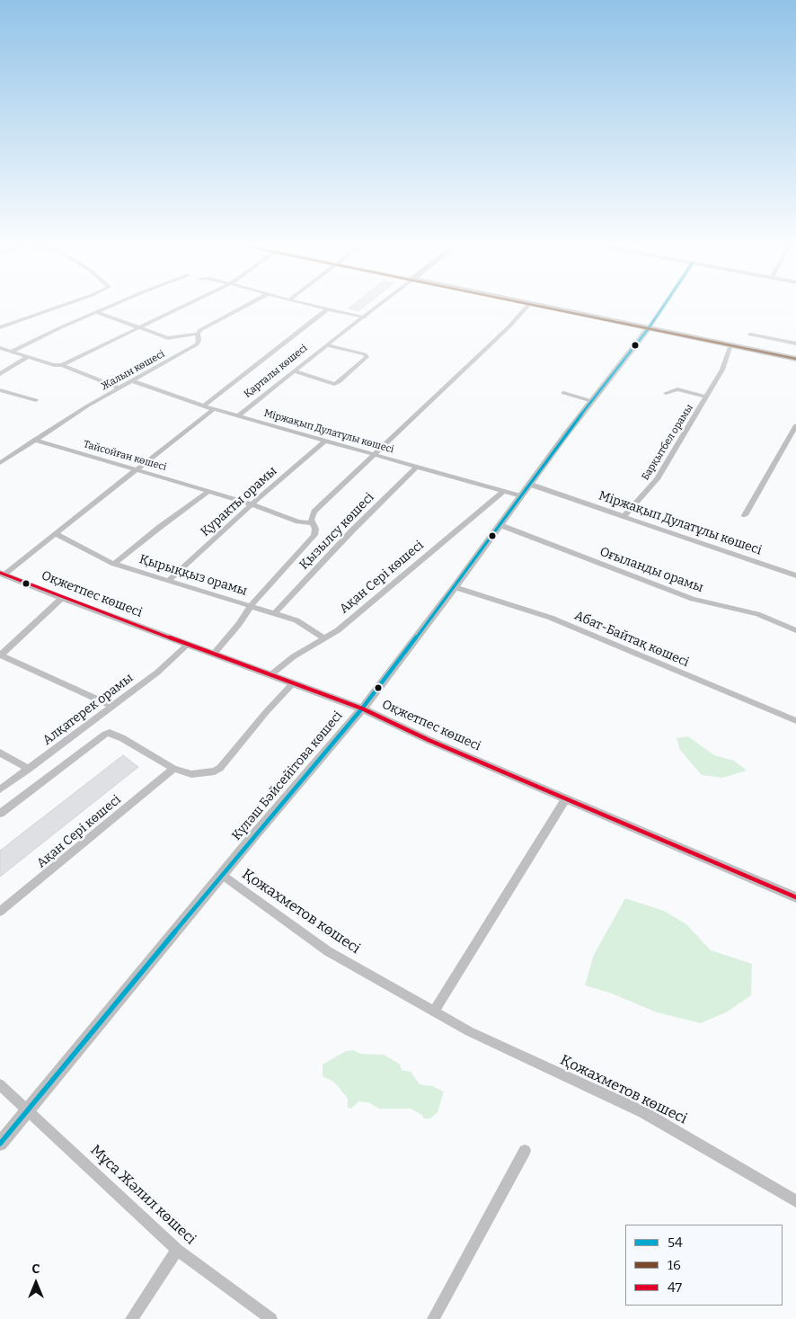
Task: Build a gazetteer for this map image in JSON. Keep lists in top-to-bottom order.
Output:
{
  "streets": {
    "street": [
      "Жалын көшесі",
      "Қарталы көшесі",
      "Міржақып Дулатұлы көшесі",
      "Барқытбел орамы",
      "Тайсойған көшесі",
      "Қуракты орамы",
      "Қызылсу көшесі",
      "Оғыланды орамы",
      "Қырыққыз орамы",
      "Ақан Сері көшесі",
      "Оқжетпес көшесі",
      "Абат-Байтақ көшесі",
      "Алқатерек орамы",
      "Күләш Бәйсейітова көшесі",
      "Қожахметов көшесі",
      "Мұса Жәлил көшесі"
    ]
  },
  "crossings": [
    ["Жалын көшесі", "Міржақып Дулатұлы көшесі"],
    ["Жалын көшесі", "Тайсойған көшесі"],
    ["Қарталы көшесі", "Міржақып Дулатұлы көшесі"],
    ["Міржақып Дулатұлы көшесі", "Барқытбел орамы"],
    ["Міржақып Дулатұлы көшесі", "Қуракты орамы"],
    ["Міржақып Дулатұлы көшесі", "Қызылсу көшесі"],
    ["Міржақып Дулатұлы көшесі", "Ақан Сері көшесі"],
    ["Міржақып Дулатұлы көшесі", "Күләш Бәйсейітова көшесі"],
    ["Тайсойған көшесі", "Қуракты орамы"],
    ["Қуракты орамы", "Қырыққыз орамы"],
    ["Қызылсу көшесі", "Қырыққыз орамы"],
    ["Оғыланды орамы", "Күләш Бәйсейітова көшесі"],
    ["Қырыққыз орамы", "Ақан Сері көшесі"],
    ["Ақан Сері көшесі", "Оқжетпес көшесі"],
    ["Оқжетпес көшесі", "Алқатерек орамы"],
    ["Оқжетпес көшесі", "Күләш Бәйсейітова көшесі"],
    ["Абат-Байтақ көшесі", "Күләш Бәйсейітова көшесі"],
    ["Күләш Бәйсейітова көшесі", "Қожахметов көшесі"],
    ["Күләш Бәйсейітова көшесі", "Мұса Жәлил көшесі"]
  ],
  "lines": ["transit line 54", "transit line 16", "transit line 47"],
  "legend": ["54", "16", "47"],
  "north": "top"
}
